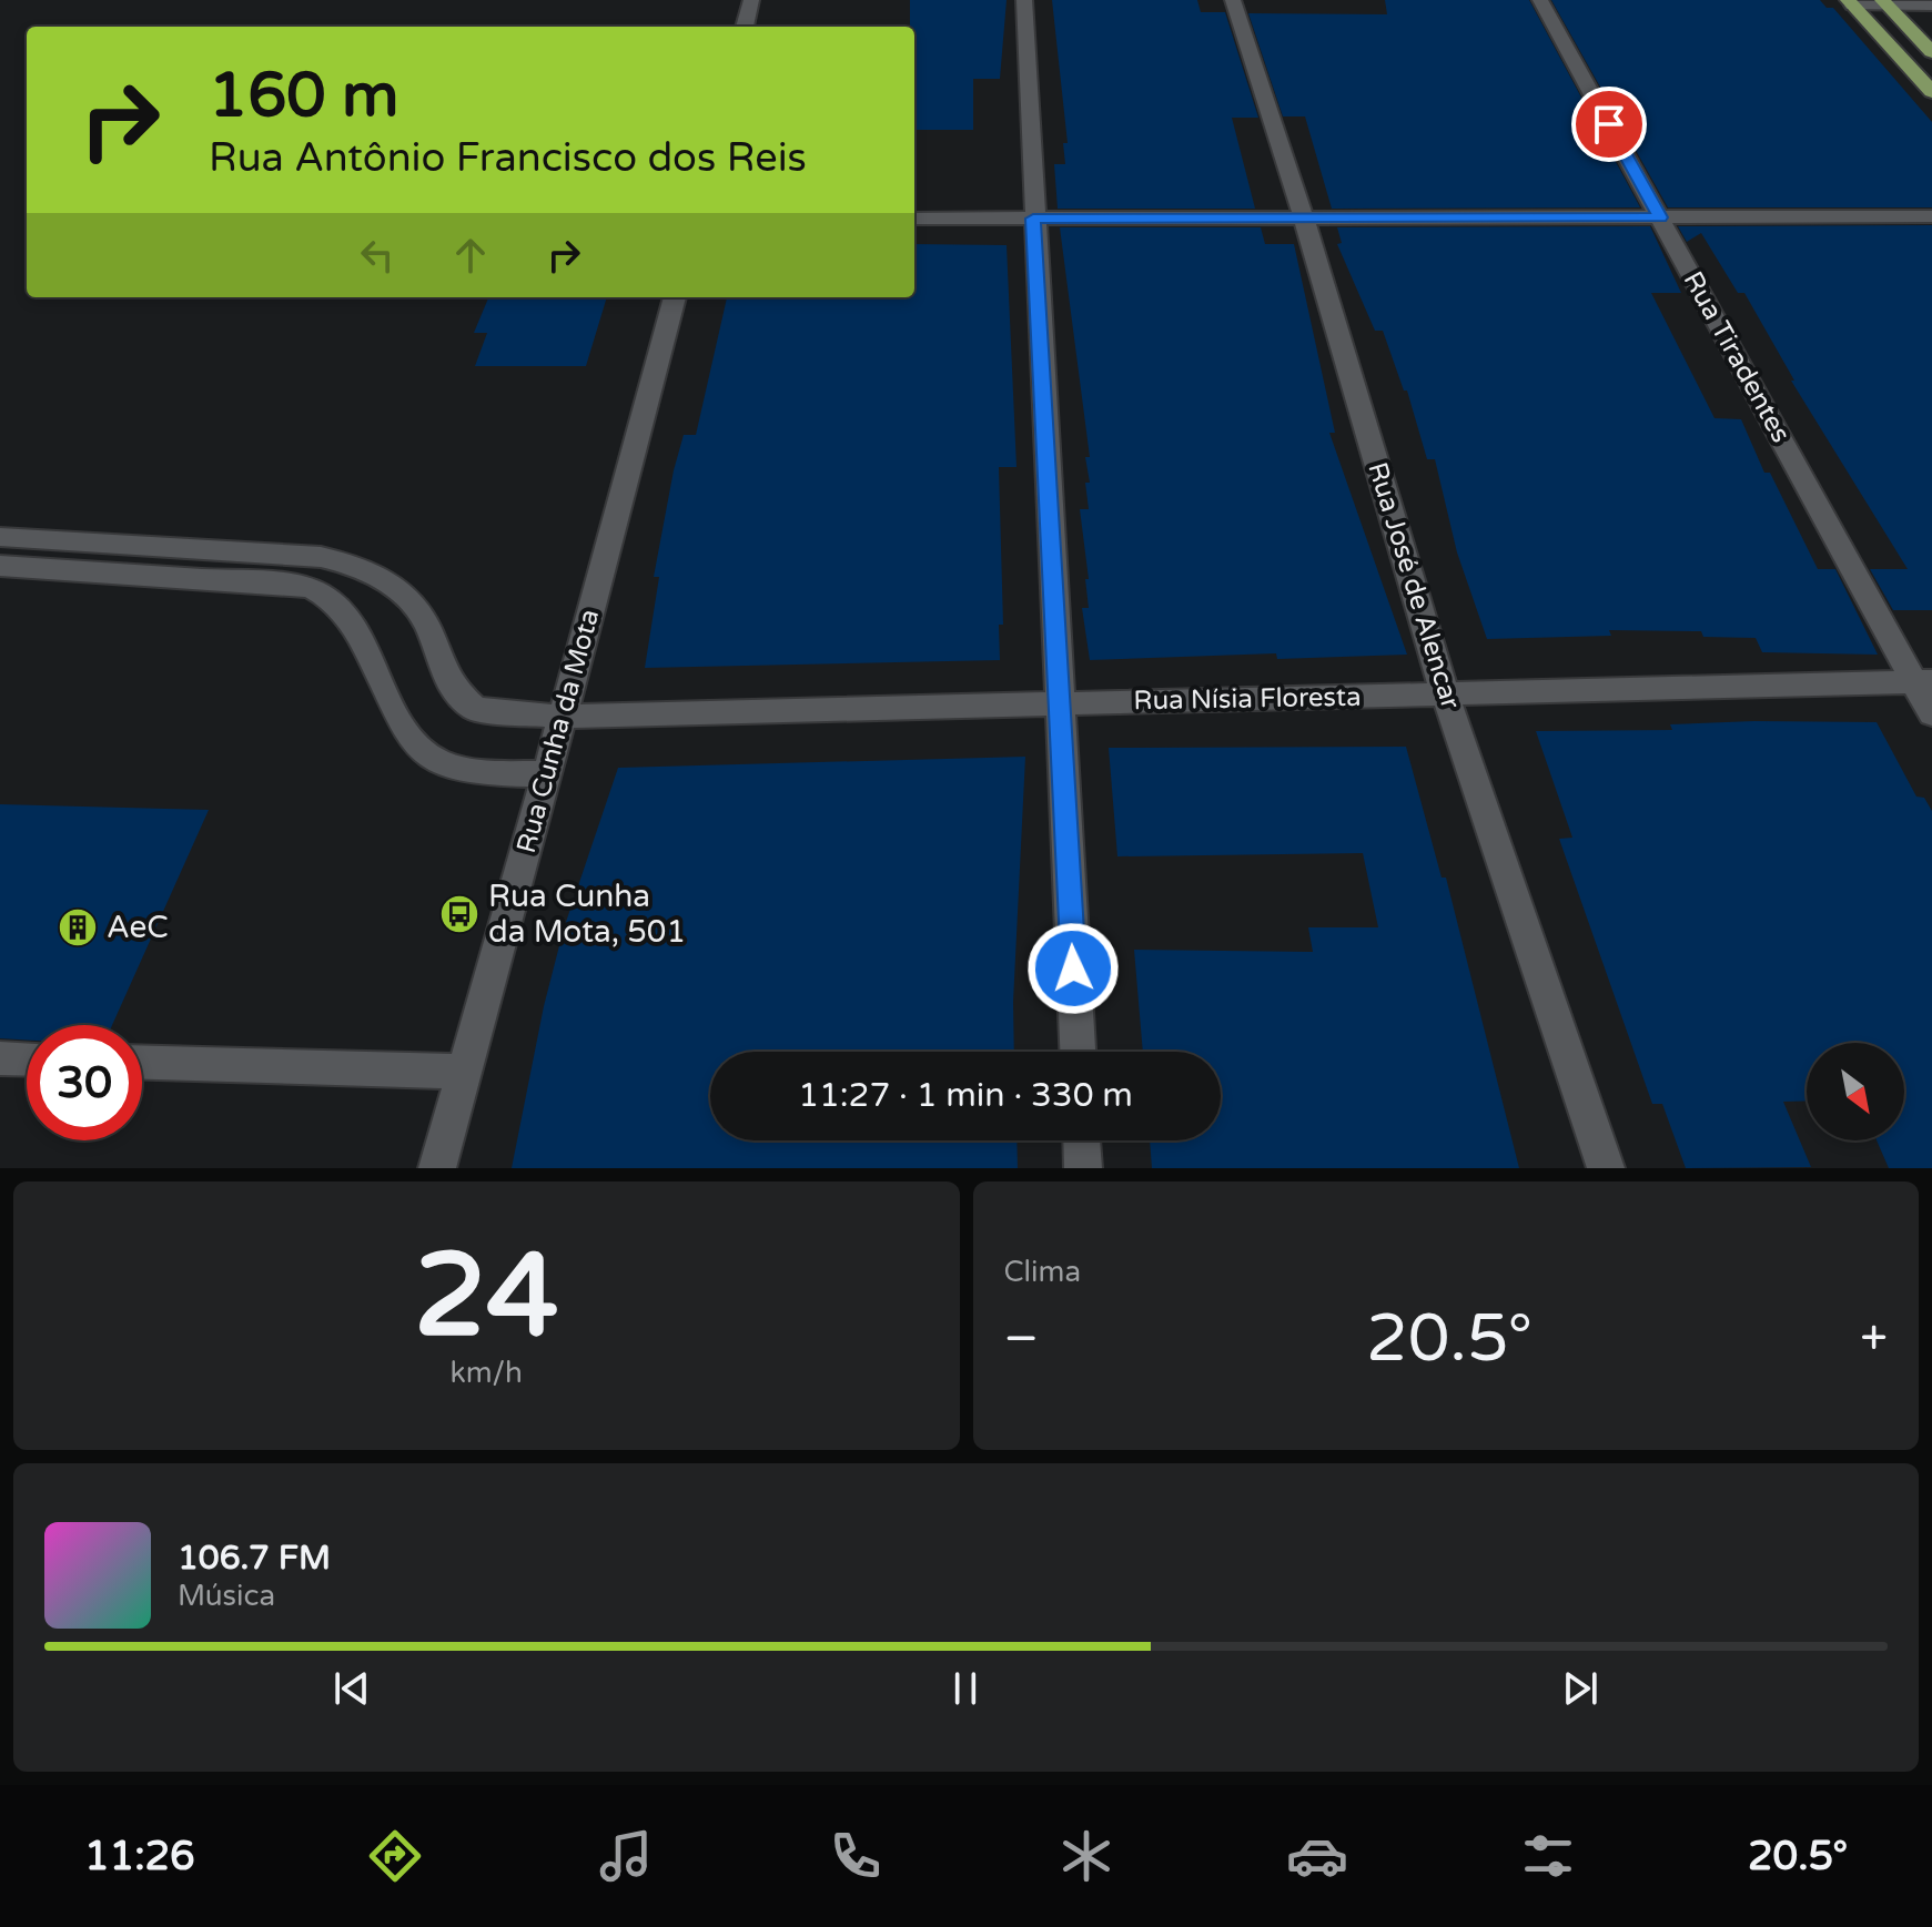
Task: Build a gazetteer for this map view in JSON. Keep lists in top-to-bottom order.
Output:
{
  "streets": {
    "street": [
      "Rua Tiradentes",
      "Rua José de Alencar",
      "Rua Nísia Floresta",
      "Rua Cunha da Mota"
    ]
  },
  "crossings": [
    ["Rua Tiradentes", "Rua Nísia Floresta"],
    ["Rua José de Alencar", "Rua Nísia Floresta"],
    ["Rua Nísia Floresta", "Rua Cunha da Mota"]
  ],
  "places": {
    "bus stop": ["Rua Cunha da Mota, 501"],
    "building": ["AeC"]
  },
  "north": "bottom right",
  "page": {
    "turn": ["160 m", "Rua Antônio Francisco dos Reis"],
    "limit": "30",
    "trip": "11:27 · 1 min · 330 m",
    "tile": [
      ["24", "km/h"],
      "Clima"
    ],
    "heat": ["−", "20.5°", "+"],
    "song": ["106.7 FM", "Música"],
    "tabs": ["11:26", "20.5°"]
  }
}
